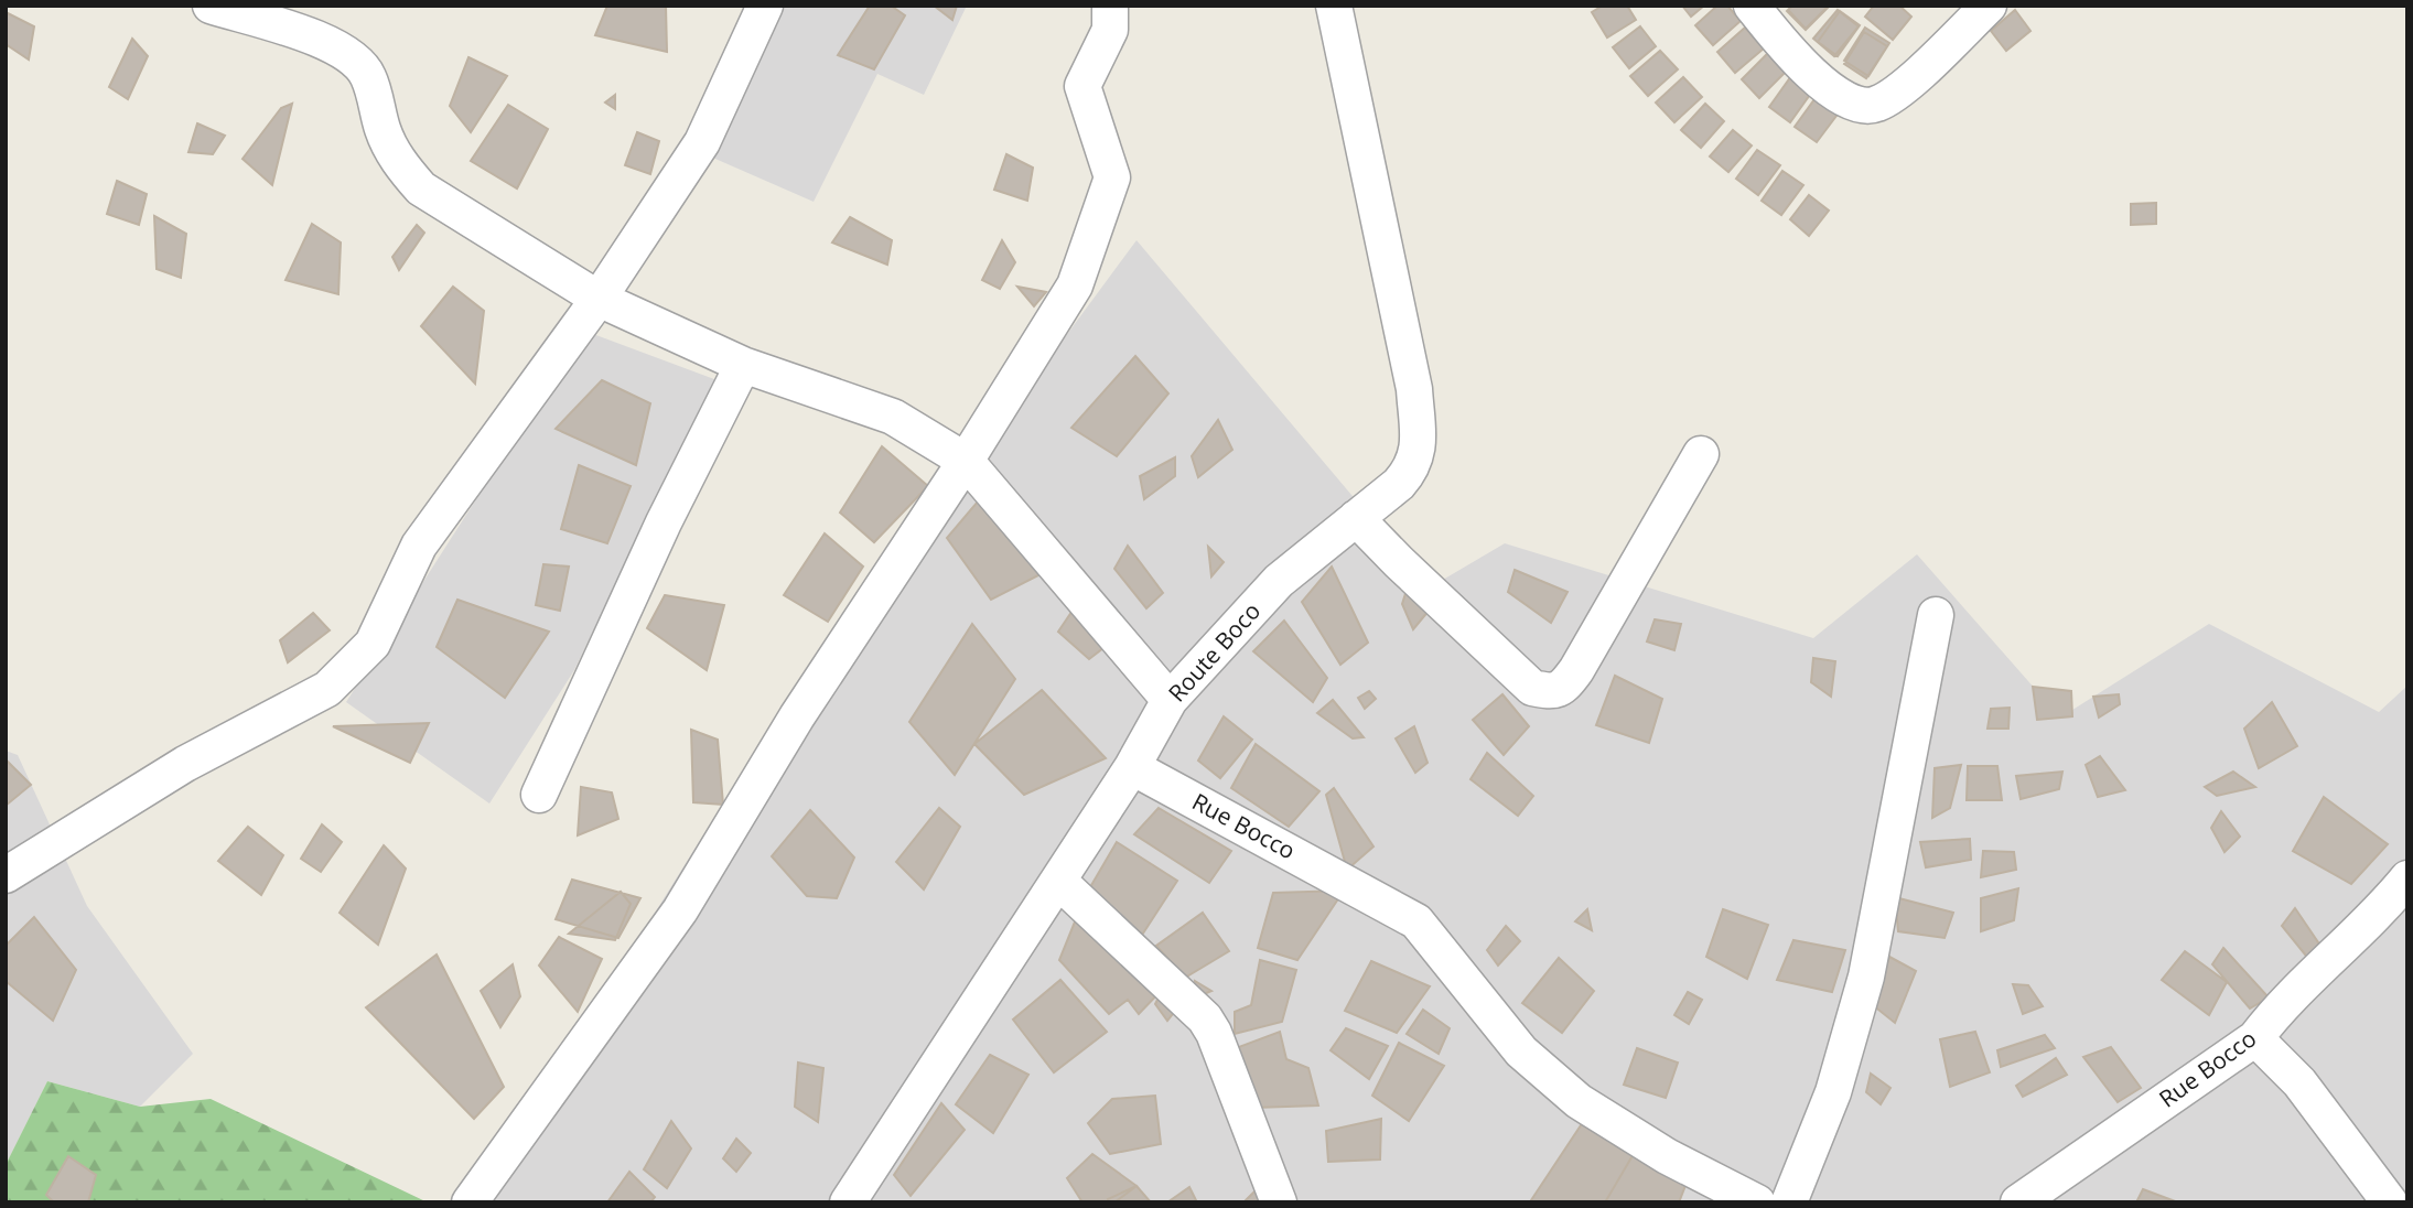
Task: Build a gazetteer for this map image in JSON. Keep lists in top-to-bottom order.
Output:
{
  "streets": {
    "street": ["Route Boco", "Rue Bocco"]
  },
  "crossings": [
    ["Route Boco", "Rue Bocco"]
  ]
}
